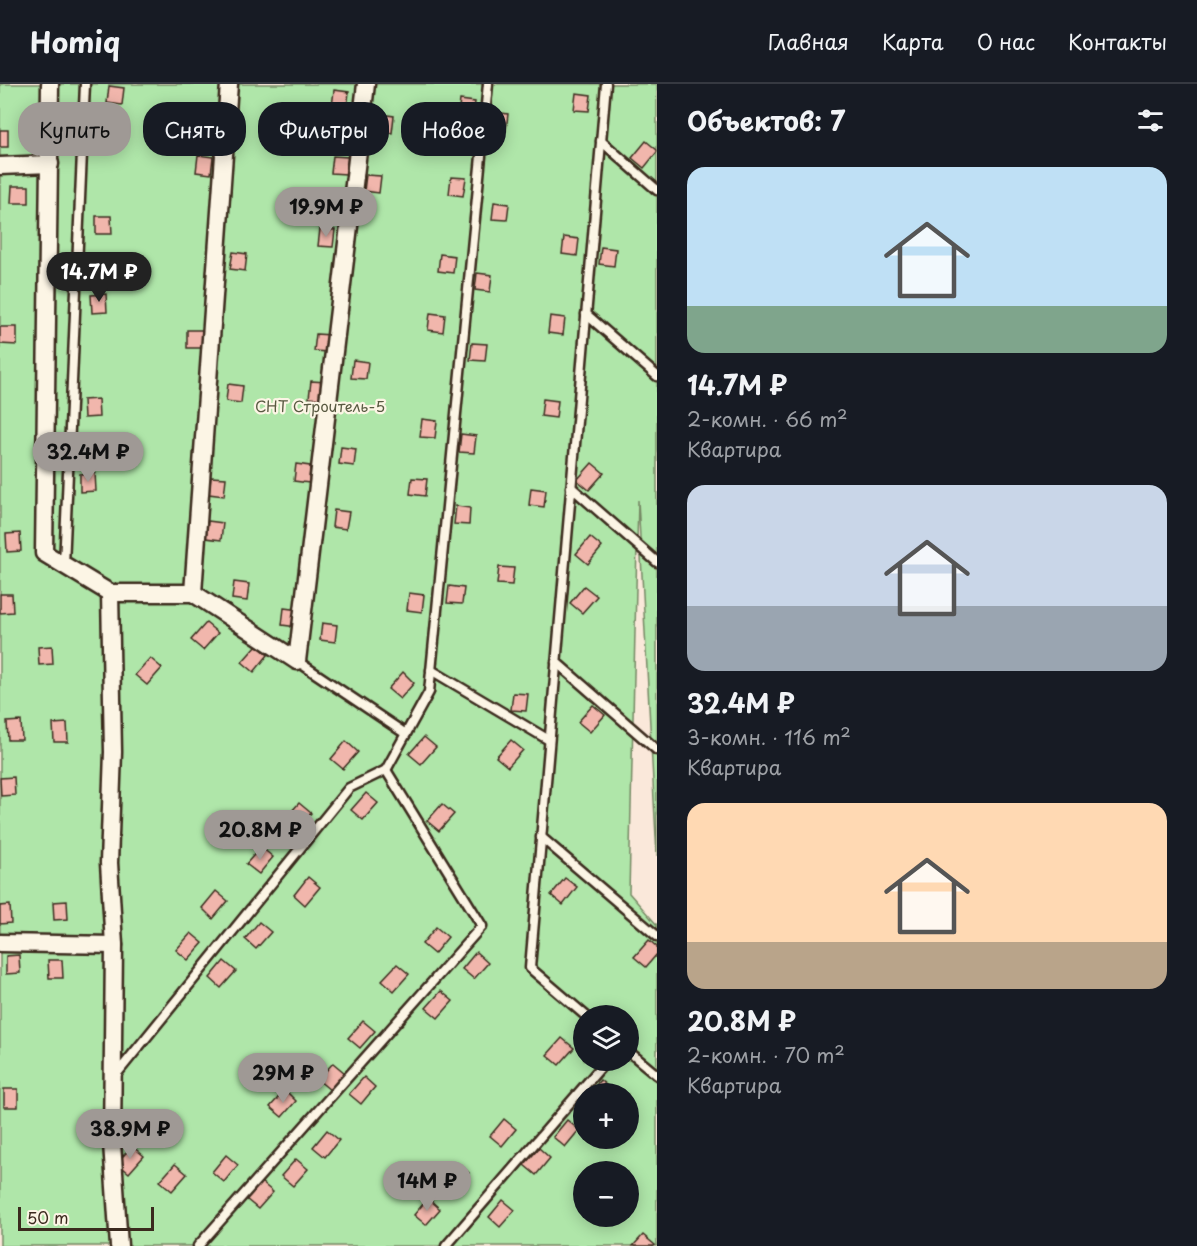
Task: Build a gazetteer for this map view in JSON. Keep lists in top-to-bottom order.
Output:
{
  "parks": ["СНТ Строитель-5"],
  "scale_bar": "50 m",
  "page": {
    "header": "Homiq",
    "nav": [
      "Главная",
      "Карта",
      "О нас",
      "Контакты"
    ],
    "heading": "Объектов: 7",
    "chip": [
      "Купить",
      "Снять",
      "Фильтры",
      "Новое"
    ],
    "list": [
      {
        "name": "14.7M ₽",
        "note": "2-комн. · 66 m² · Квартира"
      },
      {
        "name": "32.4M ₽",
        "note": "3-комн. · 116 m² · Квартира"
      },
      {
        "name": "20.8M ₽",
        "note": "2-комн. · 70 m² · Квартира"
      }
    ],
    "price": [
      "19.9M ₽",
      "14.7M ₽",
      "32.4M ₽",
      "20.8M ₽",
      "29M ₽",
      "38.9M ₽",
      "14M ₽"
    ],
    "map_buttons": ["+", "−"],
    "scale": "50 m"
  }
}
